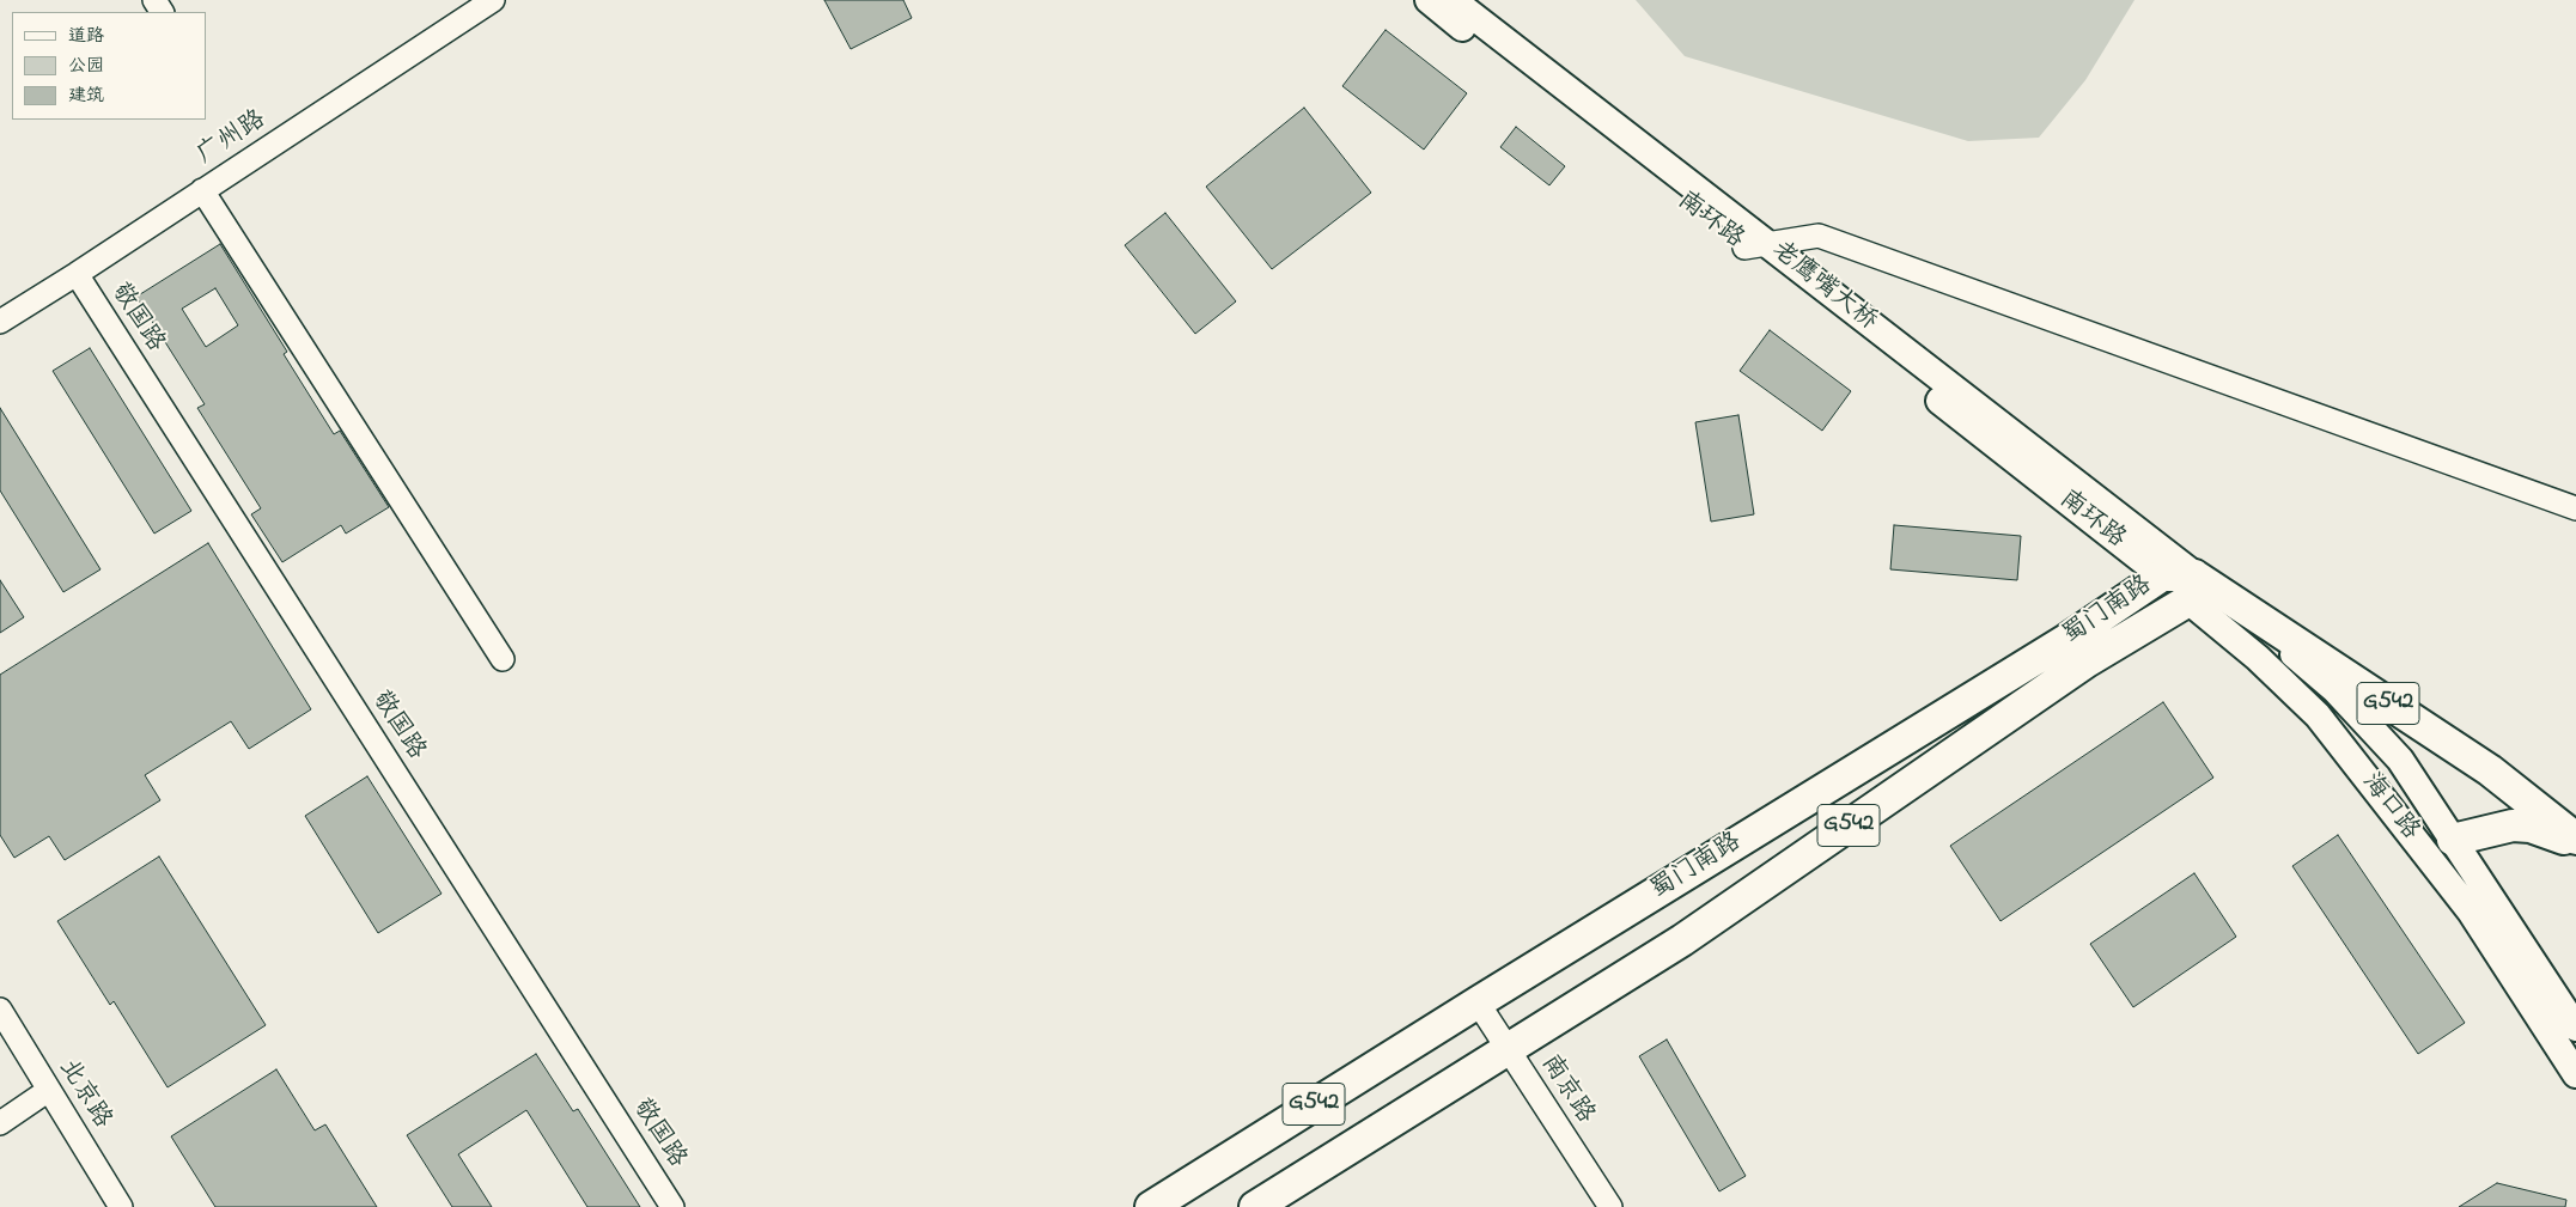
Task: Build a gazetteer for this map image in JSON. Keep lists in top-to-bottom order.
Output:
{
  "streets": {
    "highway": ["蜀门南路", "G542", "海口路"],
    "main road": ["南环路", "老鹰嘴大桥"],
    "street": [
      "广州路",
      "敬国路",
      "南京路",
      "北京路"
    ]
  },
  "crossings": [
    ["广州路", "敬国路"],
    ["南环路", "老鹰嘴大桥"],
    ["南环路", "蜀门南路"],
    ["南环路", "海口路"],
    ["老鹰嘴大桥", "蜀门南路"],
    ["老鹰嘴大桥", "G542"],
    ["老鹰嘴大桥", "海口路"],
    ["蜀门南路", "G542"],
    ["蜀门南路", "海口路"],
    ["蜀门南路", "南京路"],
    ["G542", "海口路"]
  ],
  "legend": ["道路", "公园", "建筑"]
}
